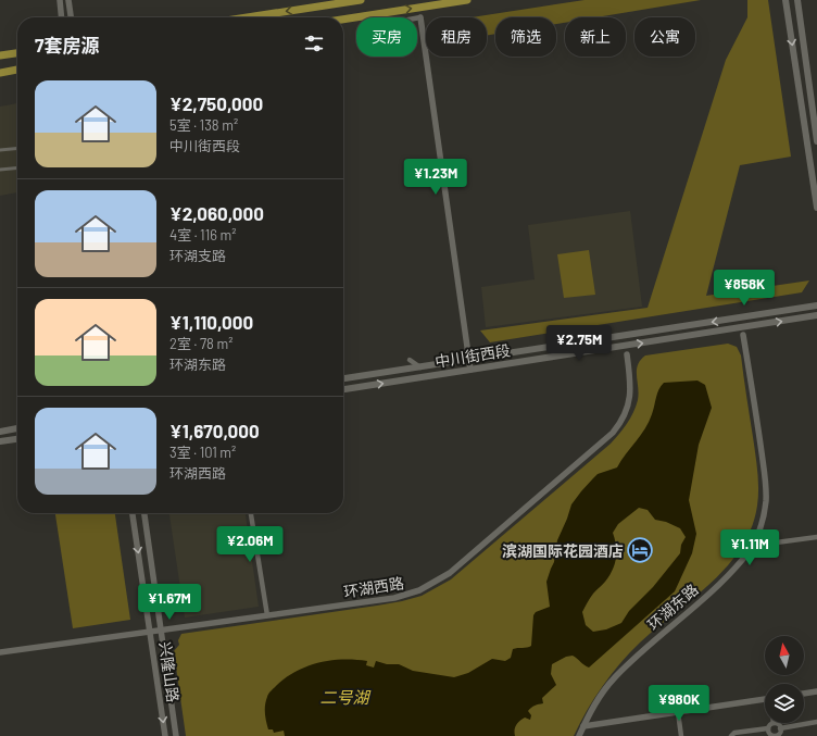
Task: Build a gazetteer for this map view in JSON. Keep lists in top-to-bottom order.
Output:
{
  "streets": {
    "main road": ["中川街西段"],
    "street": ["环湖西路", "环湖东路", "兴隆山路"]
  },
  "crossings": [
    ["环湖西路", "兴隆山路"]
  ],
  "water": ["二号湖"],
  "places": {
    "hotel": ["滨湖国际花园酒店"]
  },
  "north": "top",
  "page": {
    "chip": [
      "买房",
      "租房",
      "筛选",
      "新上",
      "公寓"
    ],
    "heading": "7套房源",
    "list": [
      {
        "name": "¥2,750,000",
        "note": "5室 · 138 m² · 中川街西段"
      },
      {
        "name": "¥2,060,000",
        "note": "4室 · 116 m² · 环湖支路"
      },
      {
        "name": "¥1,110,000",
        "note": "2室 · 78 m² · 环湖东路"
      },
      {
        "name": "¥1,670,000",
        "note": "3室 · 101 m² · 环湖西路"
      }
    ],
    "price": [
      "¥1.23M",
      "¥858K",
      "¥2.75M",
      "¥2.06M",
      "¥1.11M",
      "¥1.67M",
      "¥980K"
    ]
  }
}
